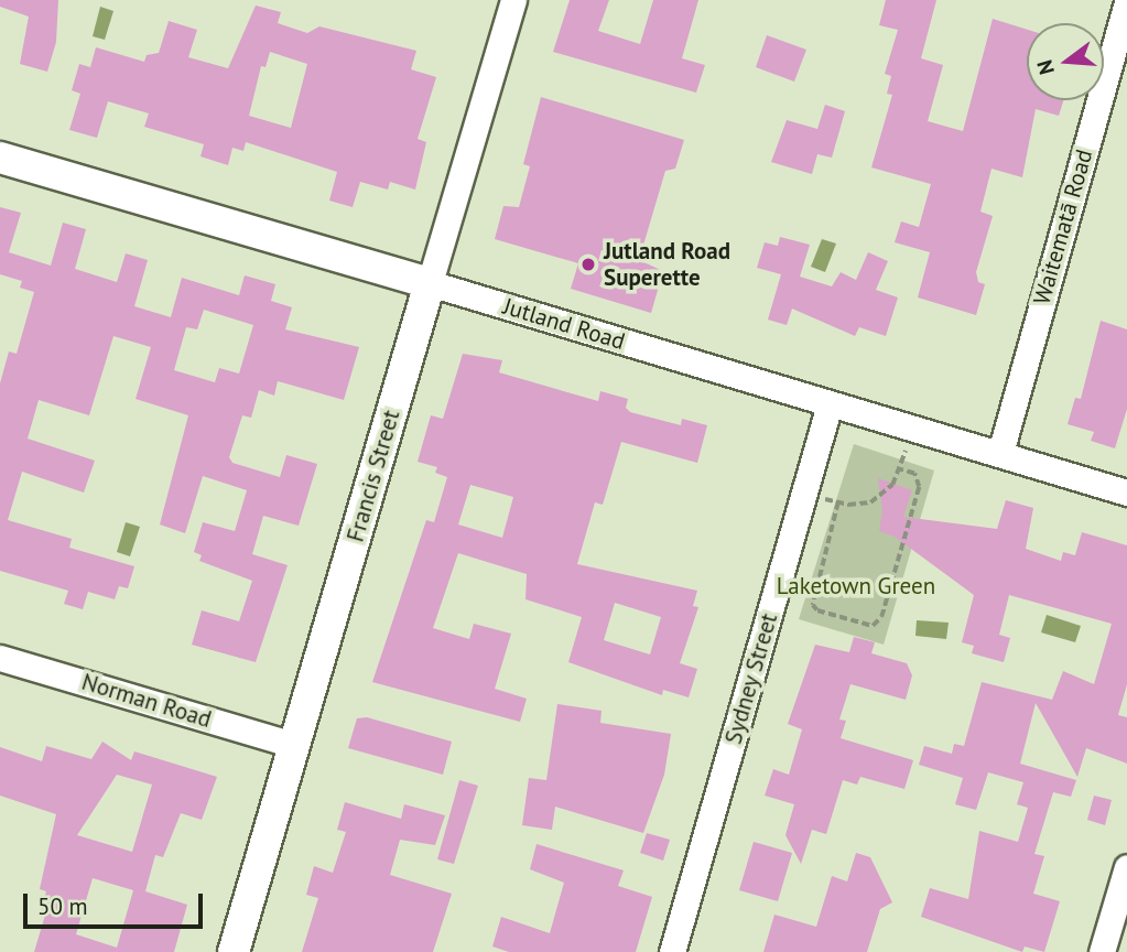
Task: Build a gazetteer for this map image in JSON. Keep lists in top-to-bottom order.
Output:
{
  "streets": {
    "street": [
      "Waitematā Road",
      "Jutland Road",
      "Francis Street",
      "Sydney Street",
      "Norman Road"
    ]
  },
  "crossings": [
    ["Waitematā Road", "Jutland Road"],
    ["Jutland Road", "Francis Street"],
    ["Jutland Road", "Sydney Street"],
    ["Francis Street", "Norman Road"]
  ],
  "parks": ["Laketown Green"],
  "places": ["Jutland Road Superette"],
  "scale_bar": "50 m",
  "north": "left"
}
